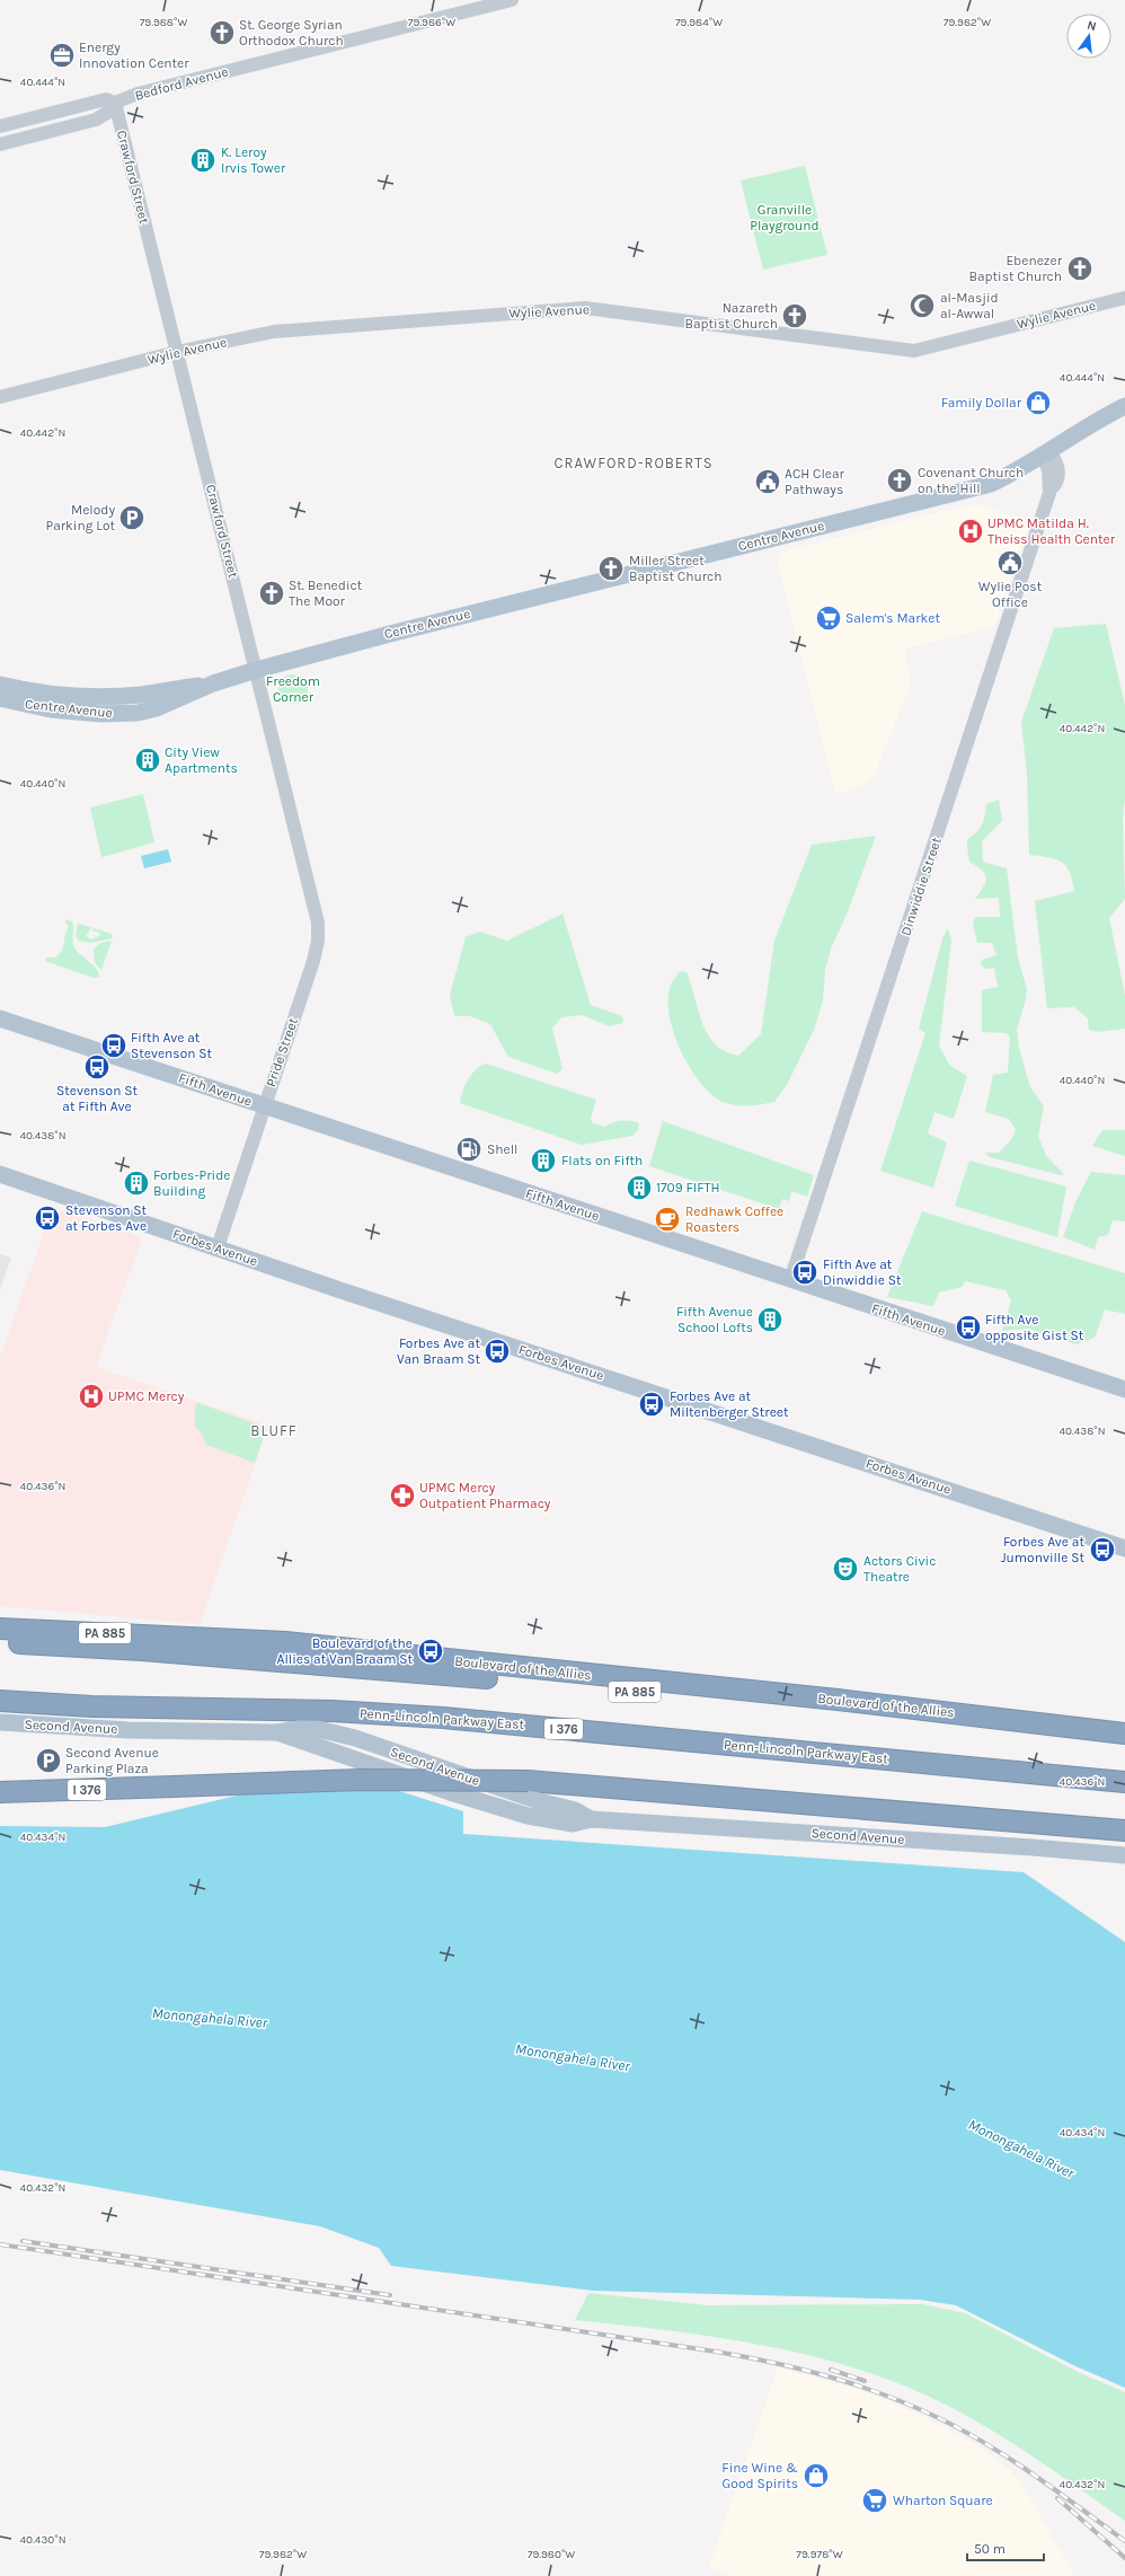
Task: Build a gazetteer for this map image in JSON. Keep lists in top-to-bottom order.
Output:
{
  "streets": {
    "highway": [
      "PA 885",
      "Boulevard of the Allies",
      "Penn-Lincoln Parkway East",
      "I 376"
    ],
    "main road": [
      "Centre Avenue",
      "Fifth Avenue",
      "Forbes Avenue",
      "Second Avenue"
    ],
    "street": [
      "Bedford Avenue",
      "Crawford Street",
      "Wylie Avenue",
      "Dinwiddie Street",
      "Pride Street"
    ]
  },
  "crossings": [
    ["Bedford Avenue", "Crawford Street"],
    ["Crawford Street", "Wylie Avenue"],
    ["Crawford Street", "Centre Avenue"],
    ["Crawford Street", "Pride Street"],
    ["Centre Avenue", "Dinwiddie Street"],
    ["Dinwiddie Street", "Fifth Avenue"],
    ["Pride Street", "Fifth Avenue"],
    ["Pride Street", "Forbes Avenue"]
  ],
  "districts": ["CRAWFORD-ROBERTS", "BLUFF"],
  "water": ["Monongahela River"],
  "parks": ["Granville Playground", "Freedom Corner"],
  "places": {
    "church": [
      "St. George Syrian Orthodox Church",
      "Ebenezer Baptist Church",
      "Nazareth Baptist Church",
      "Covenant Church on the Hill",
      "Miller Street Baptist Church",
      "St. Benedict The Moor"
    ],
    "office": ["Energy Innovation Center"],
    "building": [
      "K. Leroy Irvis Tower",
      "City View Apartments",
      "Flats on Fifth",
      "Forbes-Pride Building",
      "1709 FIFTH",
      "Fifth Avenue School Lofts"
    ],
    "mosque": ["al-Masjid al-Awwal"],
    "shop": ["Family Dollar", "Fine Wine & Good Spirits"],
    "public building": ["ACH Clear Pathways", "Wylie Post Office"],
    "parking": ["Melody Parking Lot", "Second Avenue Parking Plaza"],
    "hospital": ["UPMC Matilda H. Theiss Health Center", "UPMC Mercy"],
    "supermarket": ["Salem's Market", "Wharton Square"],
    "bus stop": [
      "Fifth Ave at Stevenson St",
      "Stevenson St at Fifth Ave",
      "Stevenson St at Forbes Ave",
      "Fifth Ave at Dinwiddie St",
      "Fifth Ave opposite Gist St",
      "Forbes Ave at Van Braam St",
      "Forbes Ave at Miltenberger Street",
      "Forbes Ave at Jumonville St",
      "Boulevard of the Allies at Van Braam St"
    ],
    "fuel station": ["Shell"],
    "cafe": ["Redhawk Coffee Roasters"],
    "pharmacy": ["UPMC Mercy Outpatient Pharmacy"],
    "theatre": ["Actors Civic Theatre"]
  },
  "scale_bar": "50 m",
  "north": "top",
  "coordinates": [
    "79.988°W",
    "79.986°W",
    "79.984°W",
    "79.982°W",
    "40.444°N",
    "40.442°N",
    "40.440°N",
    "40.438°N",
    "40.436°N",
    "40.434°N",
    "40.432°N",
    "40.430°N",
    "79.980°W",
    "79.978°W"
  ]
}
